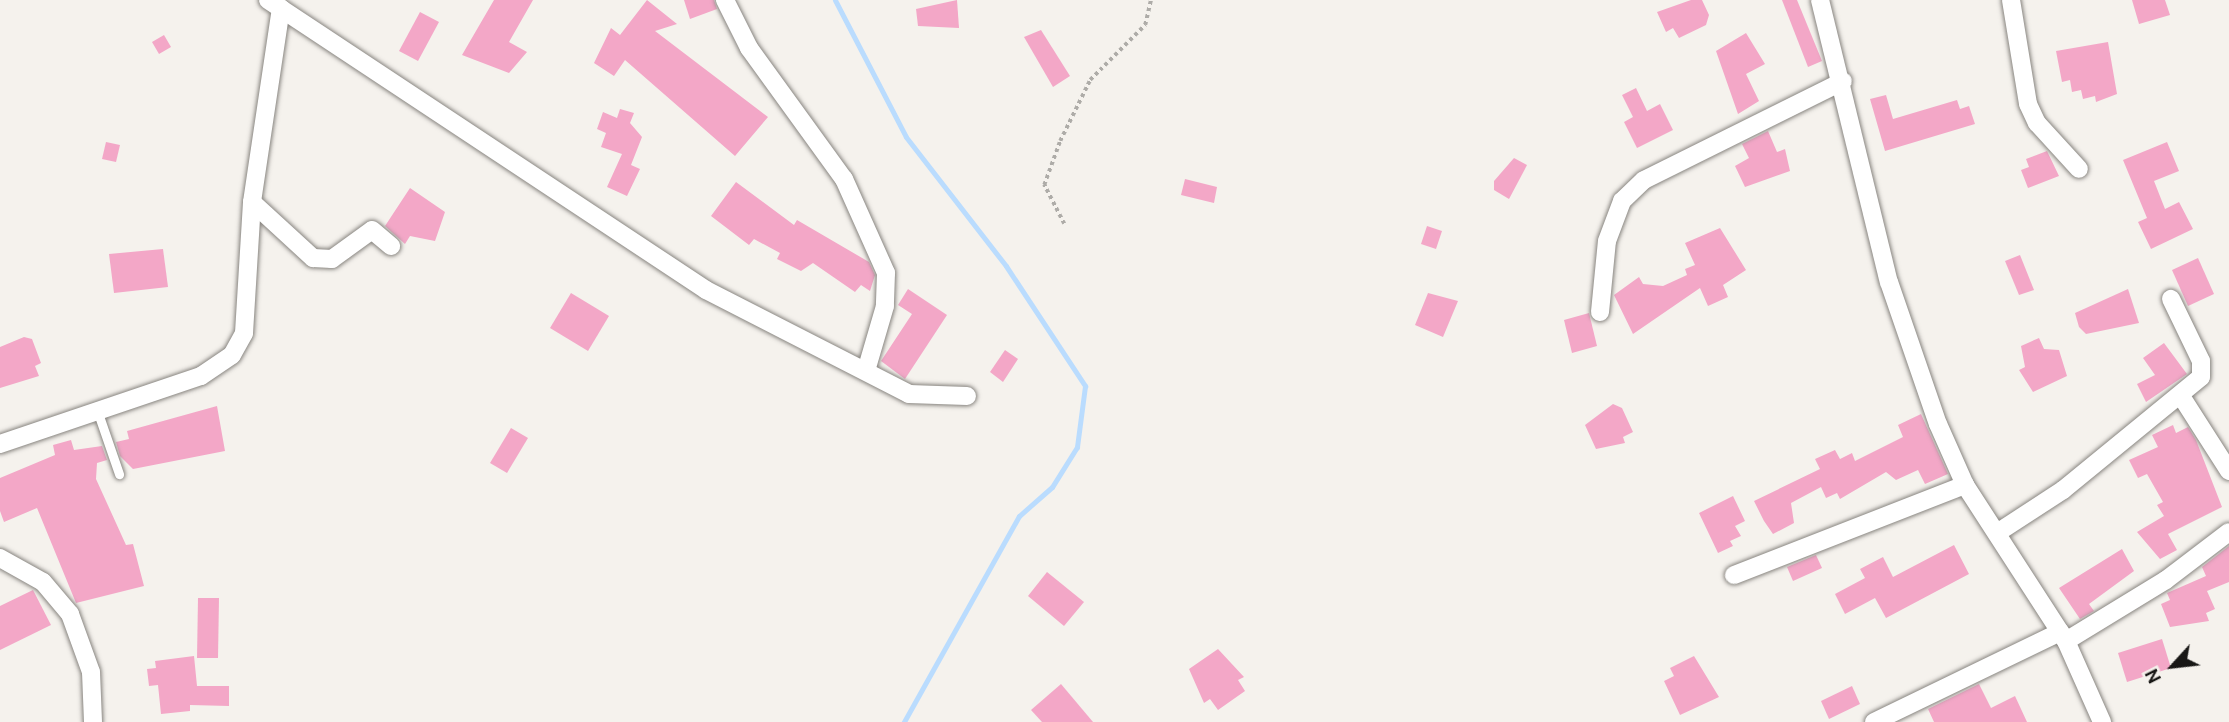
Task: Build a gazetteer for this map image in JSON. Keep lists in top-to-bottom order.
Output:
{
  "north": "bottom left"
}
